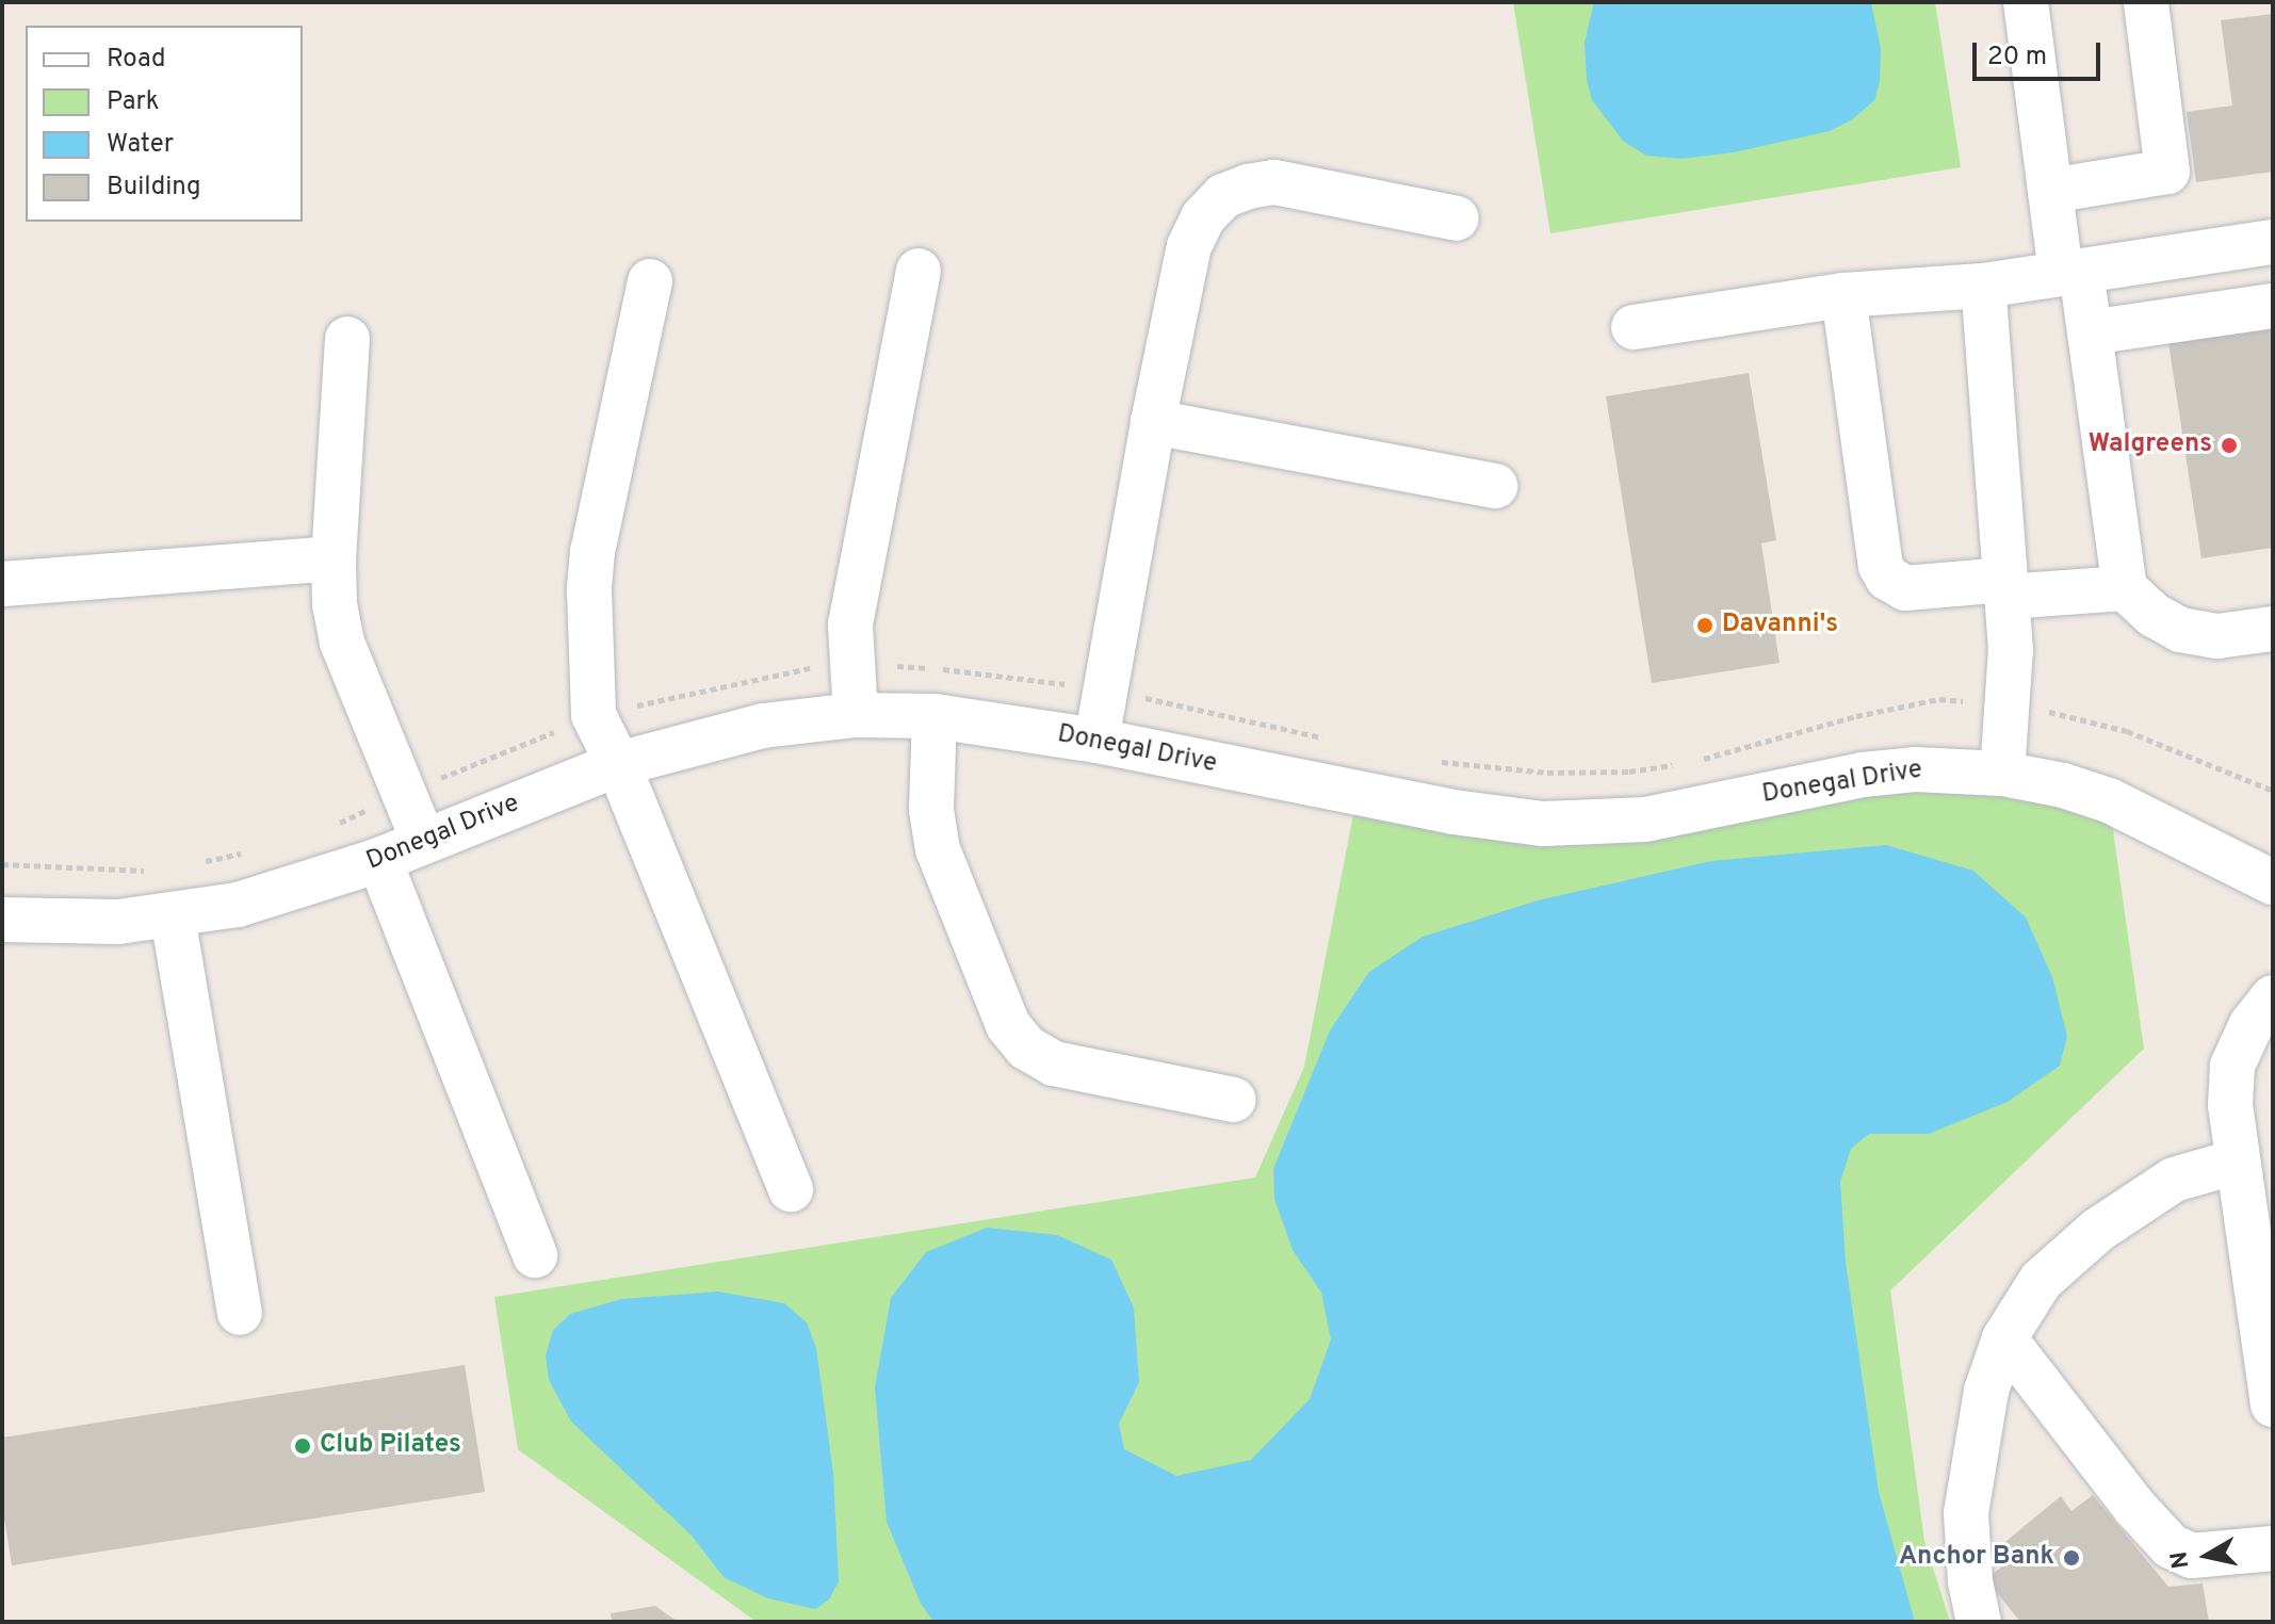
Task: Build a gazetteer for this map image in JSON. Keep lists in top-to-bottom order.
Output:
{
  "streets": {
    "street": ["Donegal Drive"]
  },
  "places": [
    "Walgreens",
    "Davanni's",
    "Club Pilates",
    "Anchor Bank"
  ],
  "legend": [
    "Road",
    "Park",
    "Water",
    "Building"
  ],
  "scale_bar": "20 m",
  "north": "left"
}
